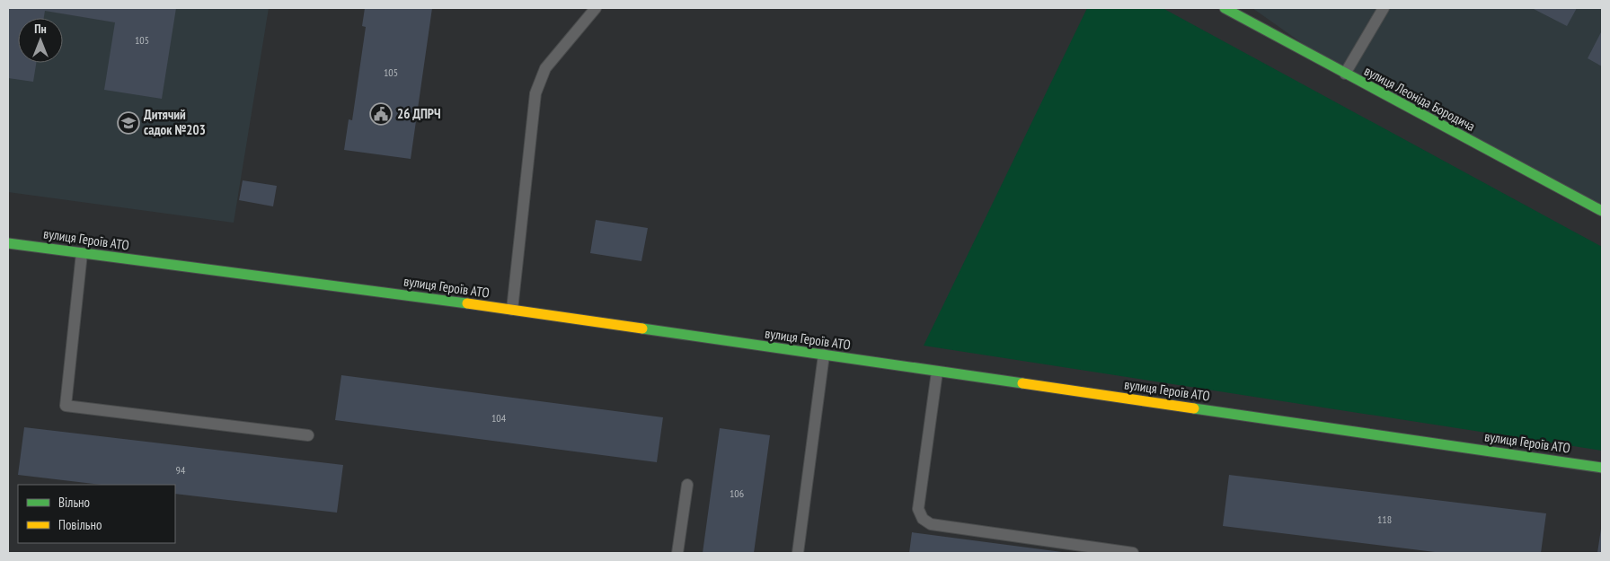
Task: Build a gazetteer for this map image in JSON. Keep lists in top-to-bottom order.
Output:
{
  "streets": {
    "street": ["вулиця Леоніда Бородича", "вулиця Героїв АТО"]
  },
  "places": {
    "public building": ["26 ДПРЧ"],
    "school or university": ["Дитячий садок №203"]
  },
  "house_numbers": [
    "105",
    "105",
    "104",
    "94",
    "106",
    "118"
  ],
  "legend": ["Вільно", "Повільно"],
  "north": "top"
}
